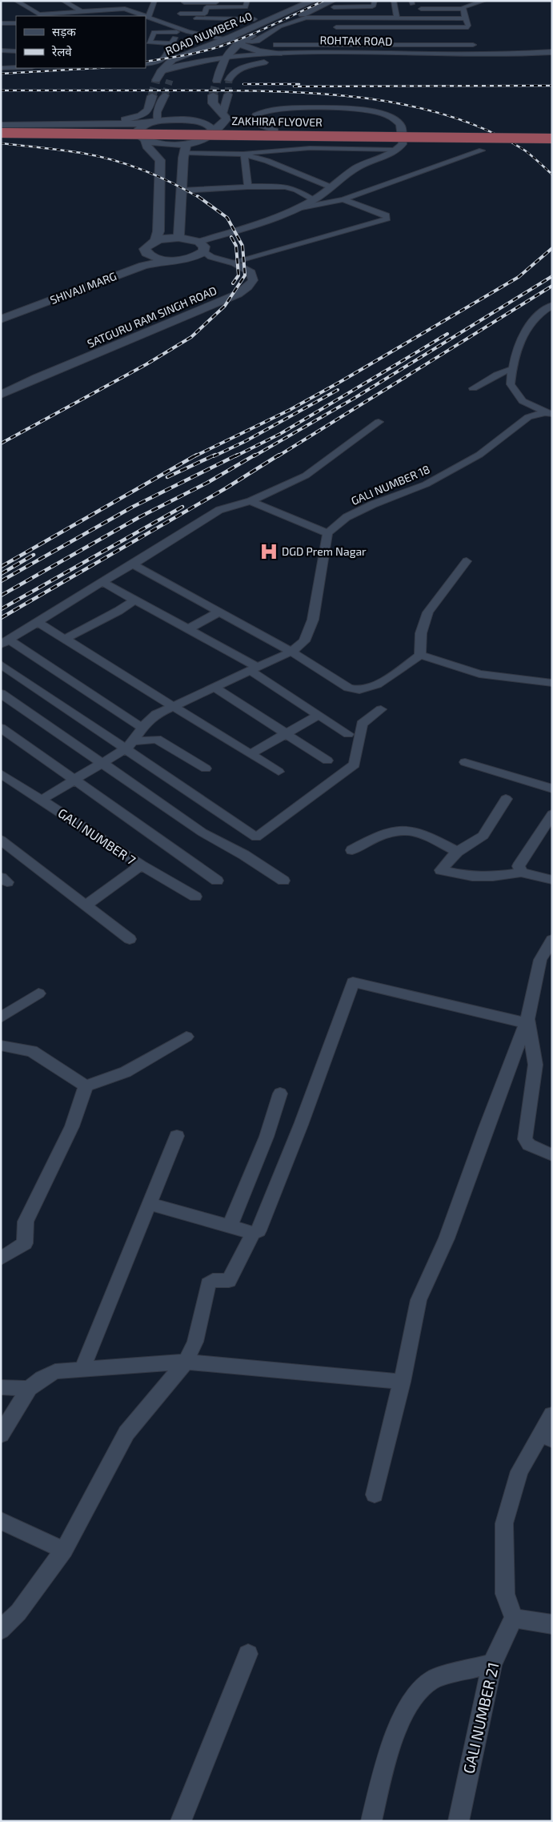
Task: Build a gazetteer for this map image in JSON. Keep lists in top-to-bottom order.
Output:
{
  "streets": {
    "main road": ["ROAD NUMBER 40", "ZAKHIRA FLYOVER", "SHIVAJI MARG"],
    "street": [
      "ROHTAK ROAD",
      "SATGURU RAM SINGH ROAD",
      "GALI NUMBER 18",
      "GALI NUMBER 7",
      "GALI NUMBER 21"
    ]
  },
  "crossings": [
    ["ROAD NUMBER 40", "ROHTAK ROAD"]
  ],
  "places": {
    "hospital": ["DGD Prem Nagar"]
  },
  "legend": ["सड़क", "रेलवे"]
}
